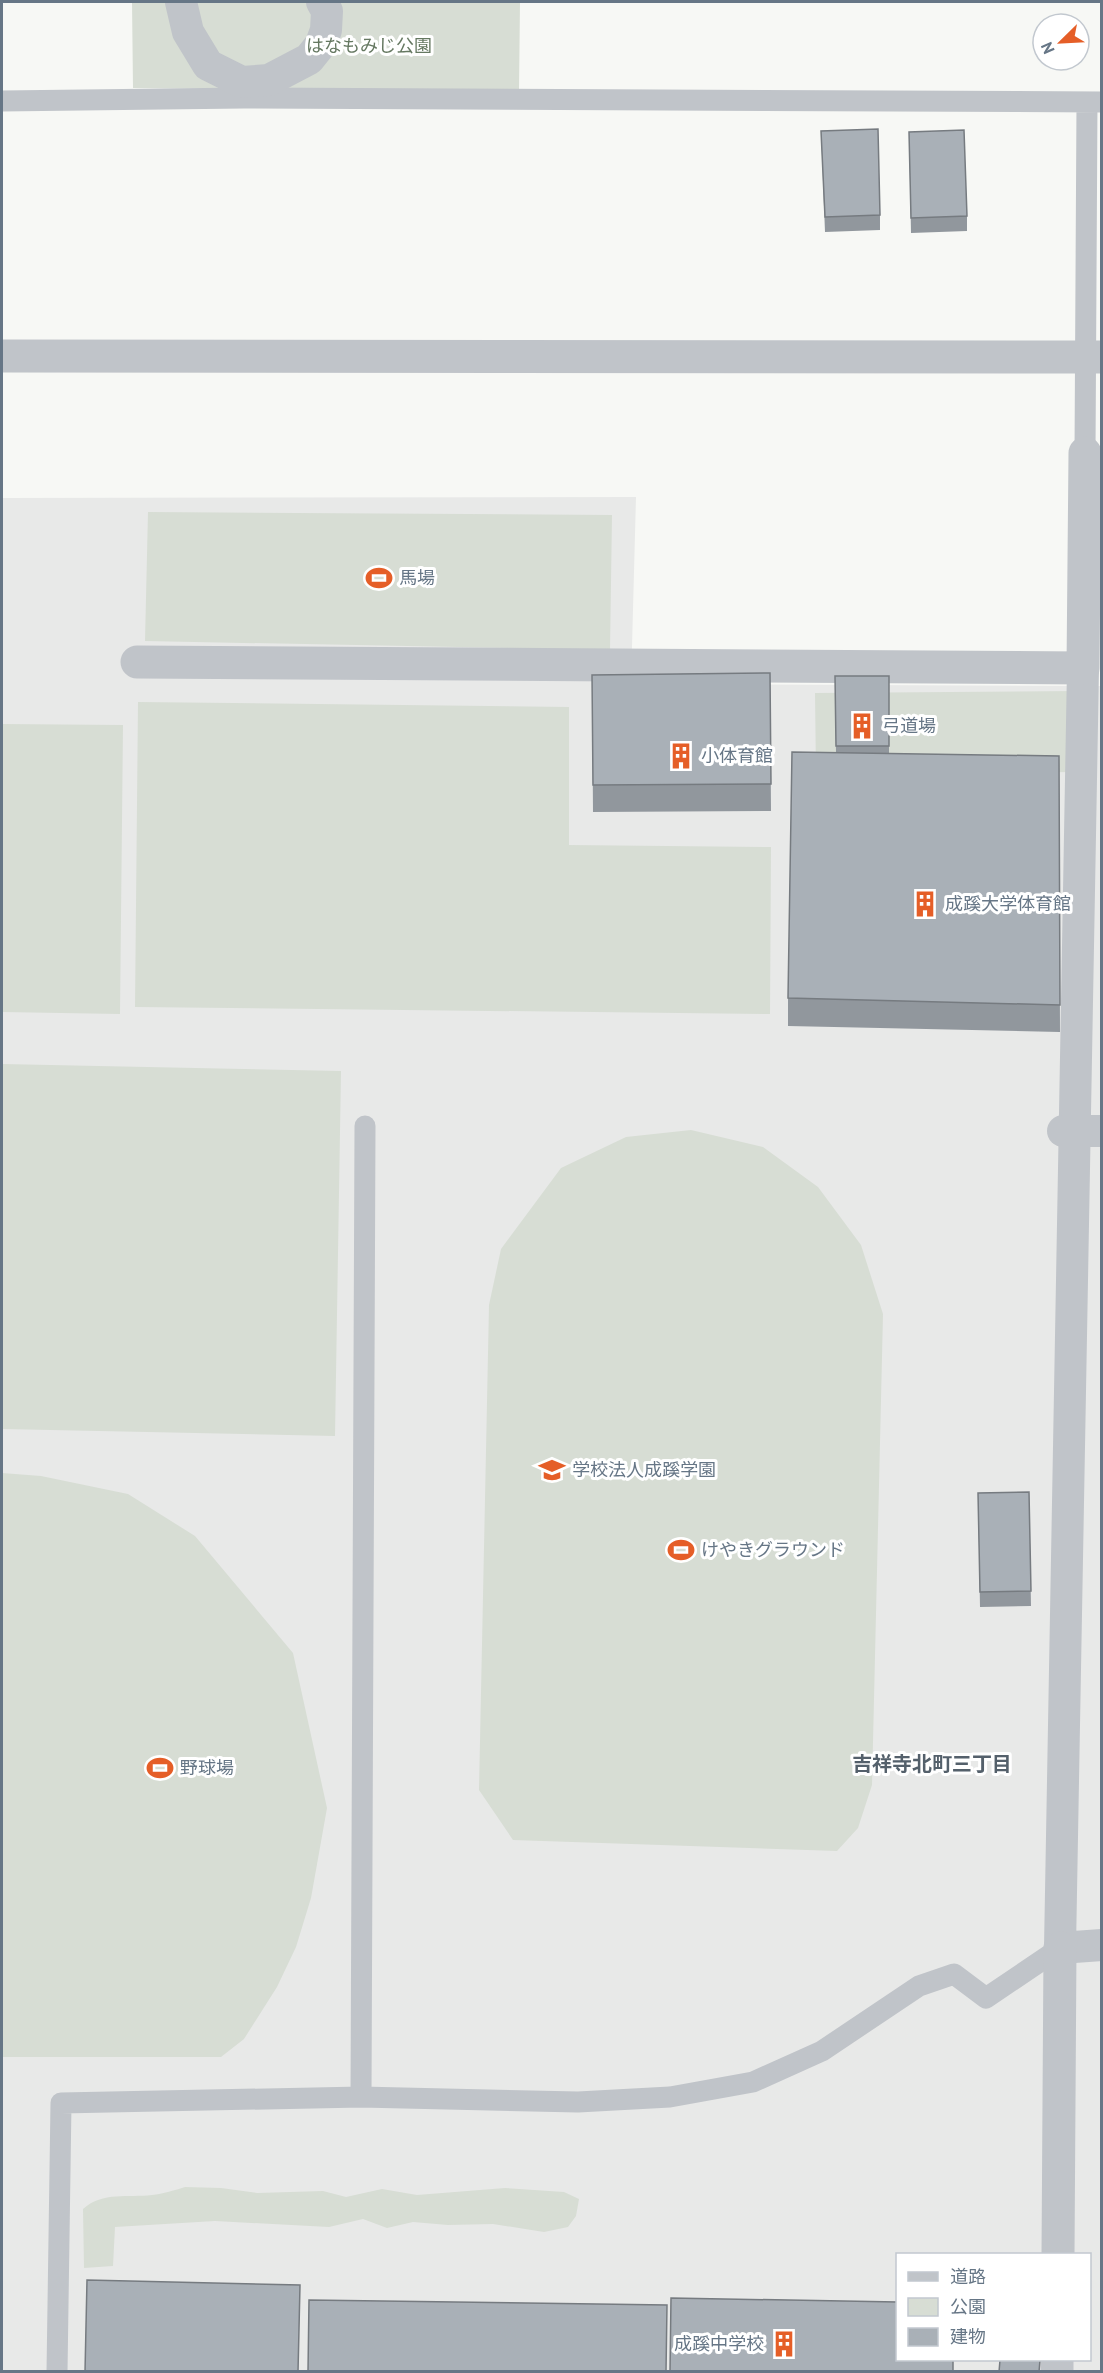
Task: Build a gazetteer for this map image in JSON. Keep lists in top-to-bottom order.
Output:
{
  "districts": ["吉祥寺北町三丁目"],
  "parks": ["はなもみじ公園"],
  "places": {
    "sports": ["馬場", "けやきグラウンド", "野球場"],
    "building": [
      "弓道場",
      "小体育館",
      "成蹊大学体育館",
      "成蹊中学校"
    ],
    "school or university": ["学校法人成蹊学園"]
  },
  "legend": ["道路", "公園", "建物"],
  "north": "bottom left"
}
